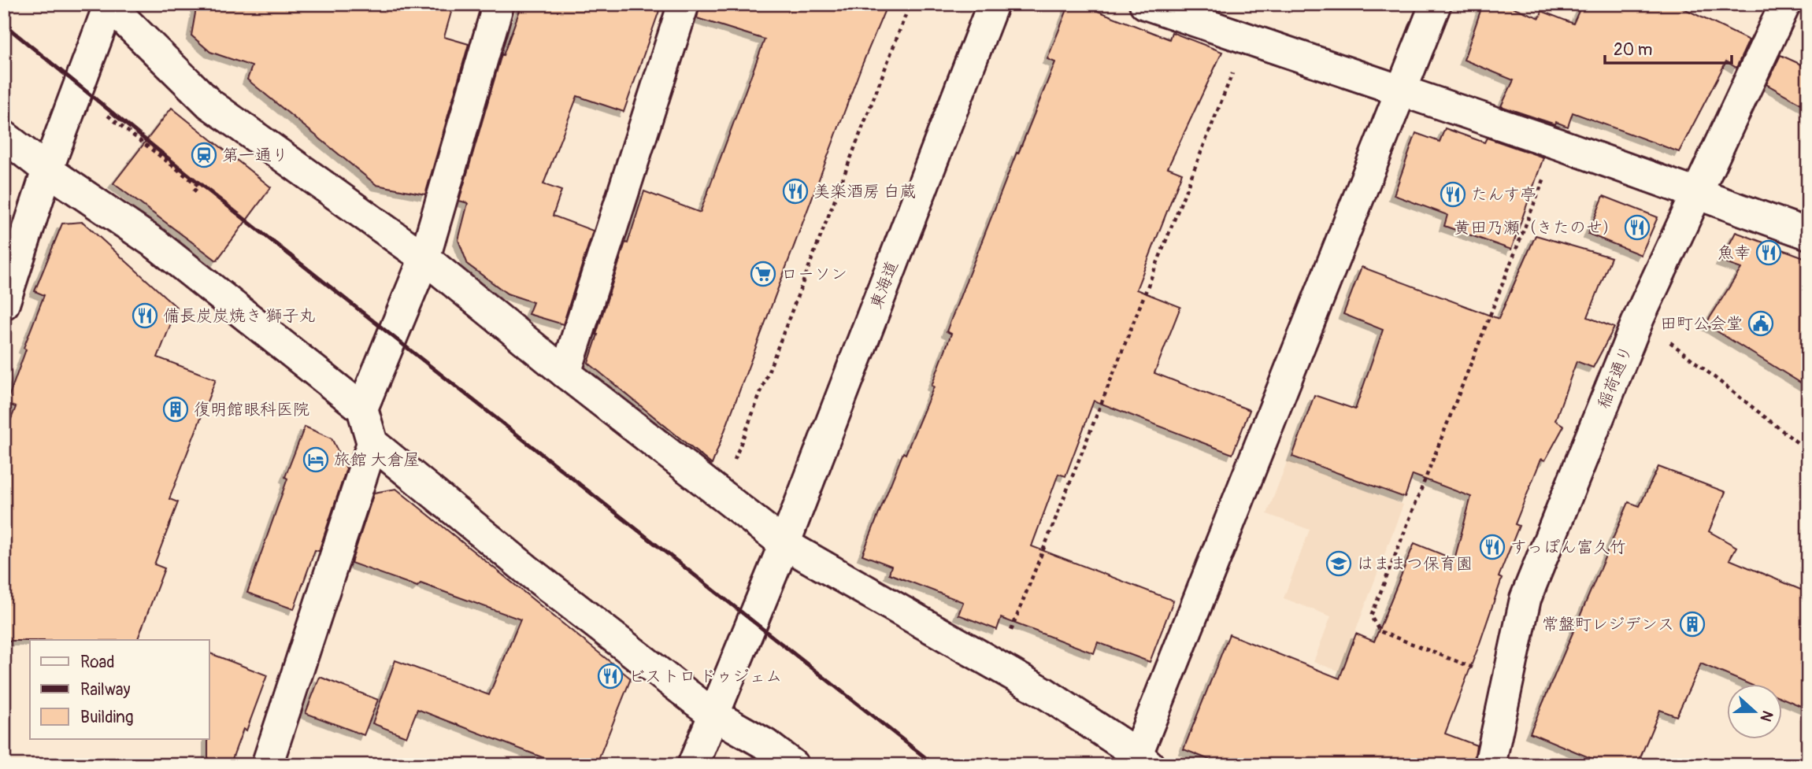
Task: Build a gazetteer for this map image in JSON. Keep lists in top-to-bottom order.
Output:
{
  "streets": {
    "main road": ["東海道", "稲荷通り"]
  },
  "places": {
    "station": ["第一通り"],
    "restaurant": [
      "美楽酒房 白蔵",
      "たんす亭",
      "黄田乃瀬（きたのせ）",
      "魚幸",
      "備長炭炭焼き 獅子丸",
      "すっぽん富久竹",
      "ビストロ ドゥジェム"
    ],
    "supermarket": ["ローソン"],
    "public building": ["田町公会堂"],
    "building": ["復明館眼科医院", "常盤町レジデンス"],
    "hotel": ["旅館 大倉屋"],
    "school or university": ["はままつ保育園"]
  },
  "legend": ["Road", "Railway", "Building"],
  "scale_bar": "20 m",
  "north": "right"
}
